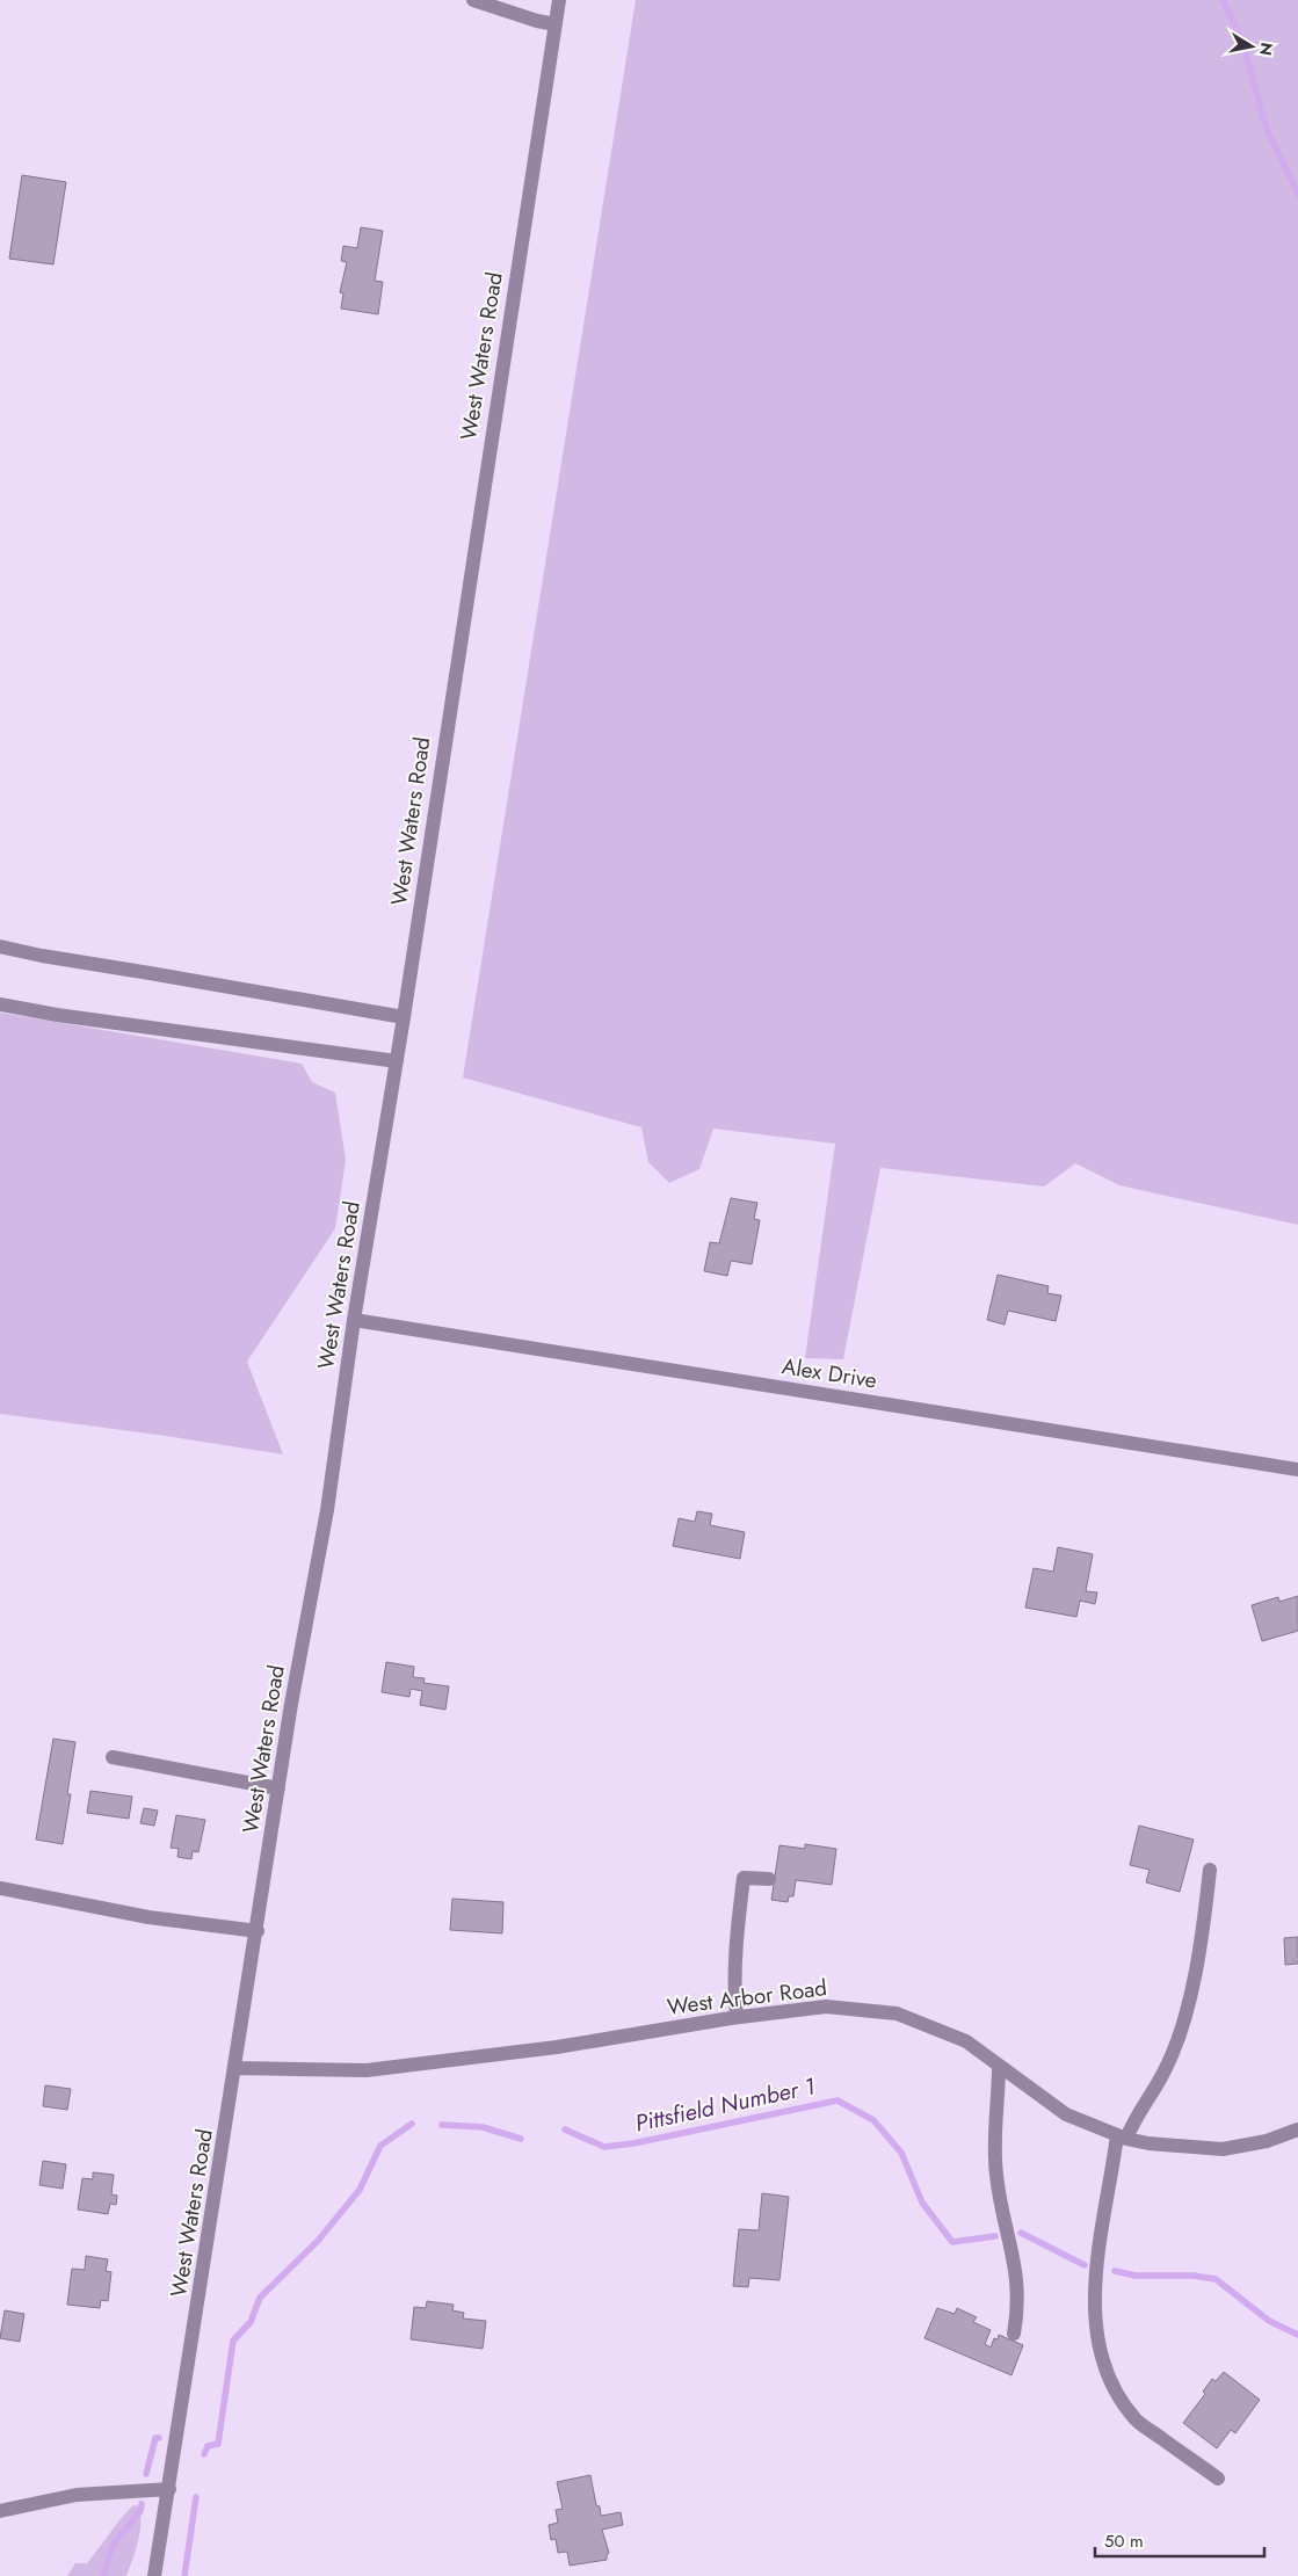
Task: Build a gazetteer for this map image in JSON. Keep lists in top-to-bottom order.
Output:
{
  "streets": {
    "street": ["West Waters Road", "Alex Drive", "West Arbor Road"]
  },
  "crossings": [
    ["West Waters Road", "Alex Drive"],
    ["West Waters Road", "West Arbor Road"]
  ],
  "water": ["Pittsfield Number 1"],
  "scale_bar": "50 m",
  "north": "right"
}
